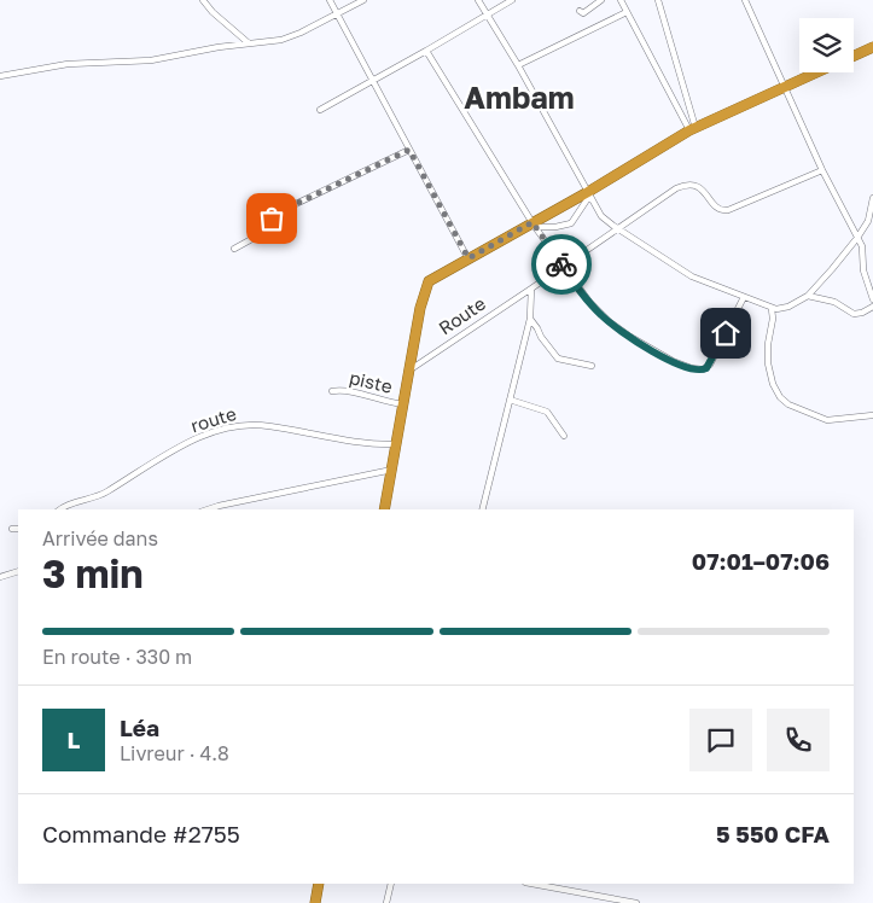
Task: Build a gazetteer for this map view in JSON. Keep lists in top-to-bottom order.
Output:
{
  "streets": {
    "street": ["Route", "piste", "route"]
  },
  "districts": ["Ambam"],
  "page": {
    "heading": ["3 min", "Arrivée dans", "07:01–07:06"],
    "panel": [
      "Léa",
      "Livreur · 4.8",
      "Commande #2755",
      "5 550 CFA"
    ],
    "bar": "En route · 330 m",
    "round": "L"
  }
}
